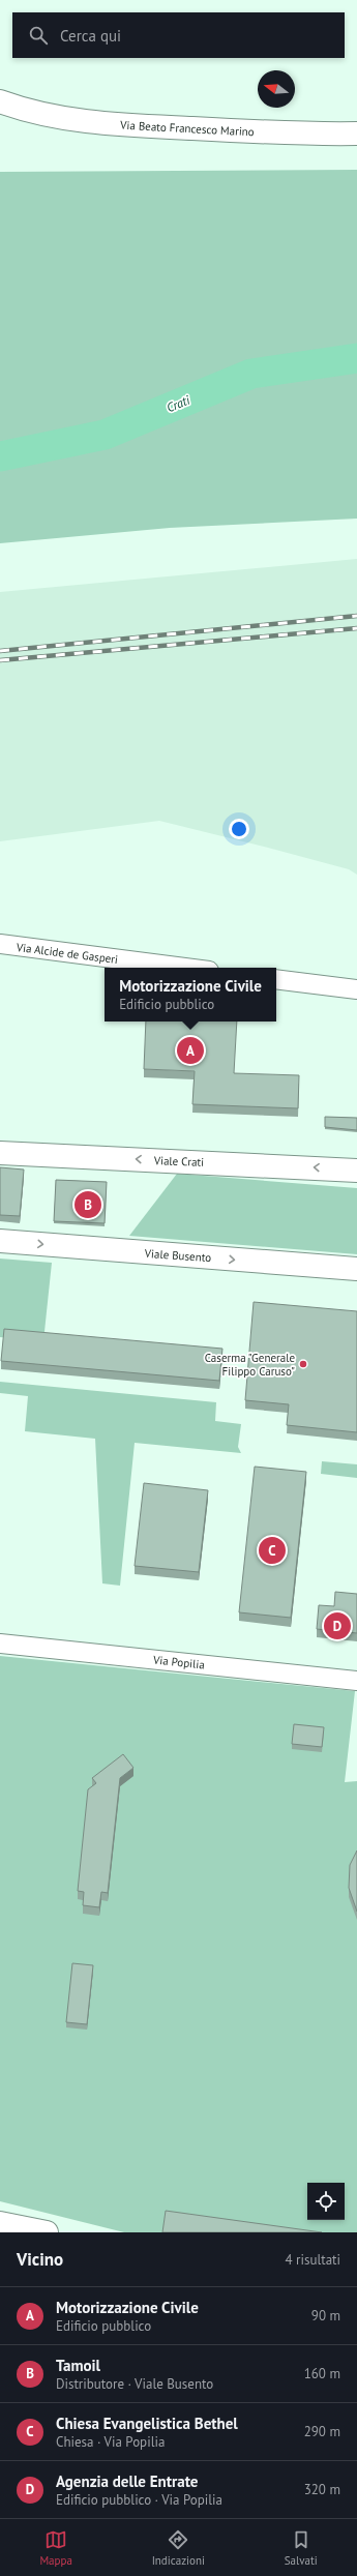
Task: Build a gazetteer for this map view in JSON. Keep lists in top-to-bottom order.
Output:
{
  "streets": {
    "main road": ["Via Beato Francesco Marino", "Viale Crati", "Viale Busento"],
    "street": ["Via Alcide de Gasperi", "Via Popilia"]
  },
  "one_way": ["Viale Crati", "Viale Busento"],
  "water": ["Crati"],
  "places": ["Caserma \"Generale Filippo Caruso\""],
  "north": "left",
  "page": {
    "search": "Cerca qui",
    "popup": ["Motorizzazione Civile", "Edificio pubblico"],
    "pins": [
      "A",
      "B",
      "C",
      "D"
    ],
    "heading": ["Vicino", "4 risultati"],
    "list": [
      {
        "mark": "A",
        "name": "Motorizzazione Civile",
        "note": "Edificio pubblico",
        "value": "90 m"
      },
      {
        "mark": "B",
        "name": "Tamoil",
        "note": "Distributore · Viale Busento",
        "value": "160 m"
      },
      {
        "mark": "C",
        "name": "Chiesa Evangelistica Bethel",
        "note": "Chiesa · Via Popilia",
        "value": "290 m"
      },
      {
        "mark": "D",
        "name": "Agenzia delle Entrate",
        "note": "Edificio pubblico · Via Popilia",
        "value": "320 m"
      }
    ],
    "nav": ["Mappa", "Indicazioni", "Salvati"]
  }
}
